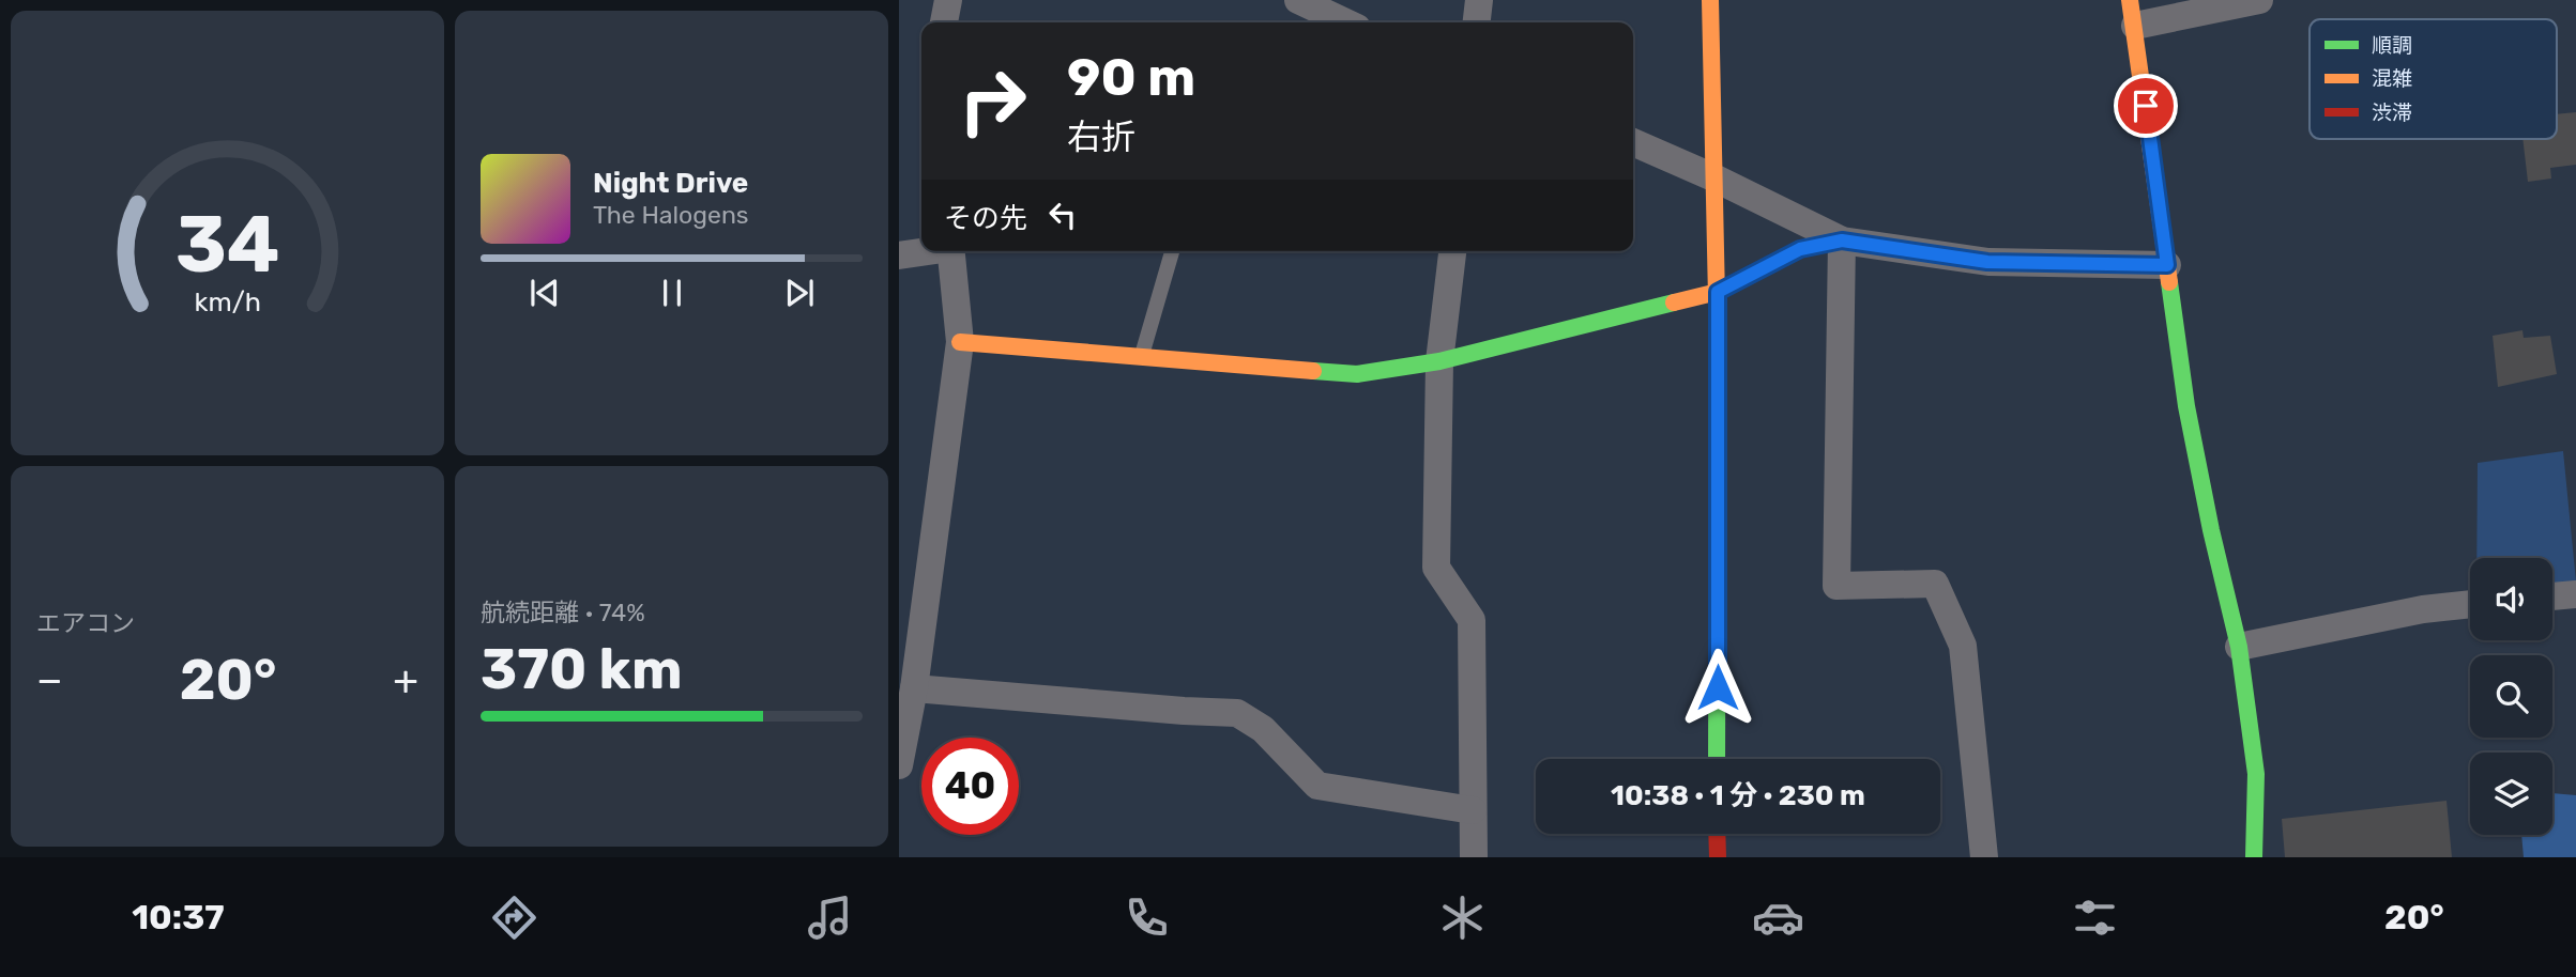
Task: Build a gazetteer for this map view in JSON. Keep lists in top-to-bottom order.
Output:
{
  "legend": ["順調", "混雑", "渋滞"],
  "page": {
    "turn": ["90 m", "右折"],
    "song": ["Night Drive", "The Halogens"],
    "then": "その先",
    "tile": [
      "エアコン",
      ["航続距離 · 74%", "370 km"]
    ],
    "heat": ["−", "20°", "+"],
    "limit": "40",
    "trip": "10:38 · 1 分 · 230 m",
    "tabs": ["10:37", "20°"],
    "gauge": ["34", "km/h"]
  }
}
